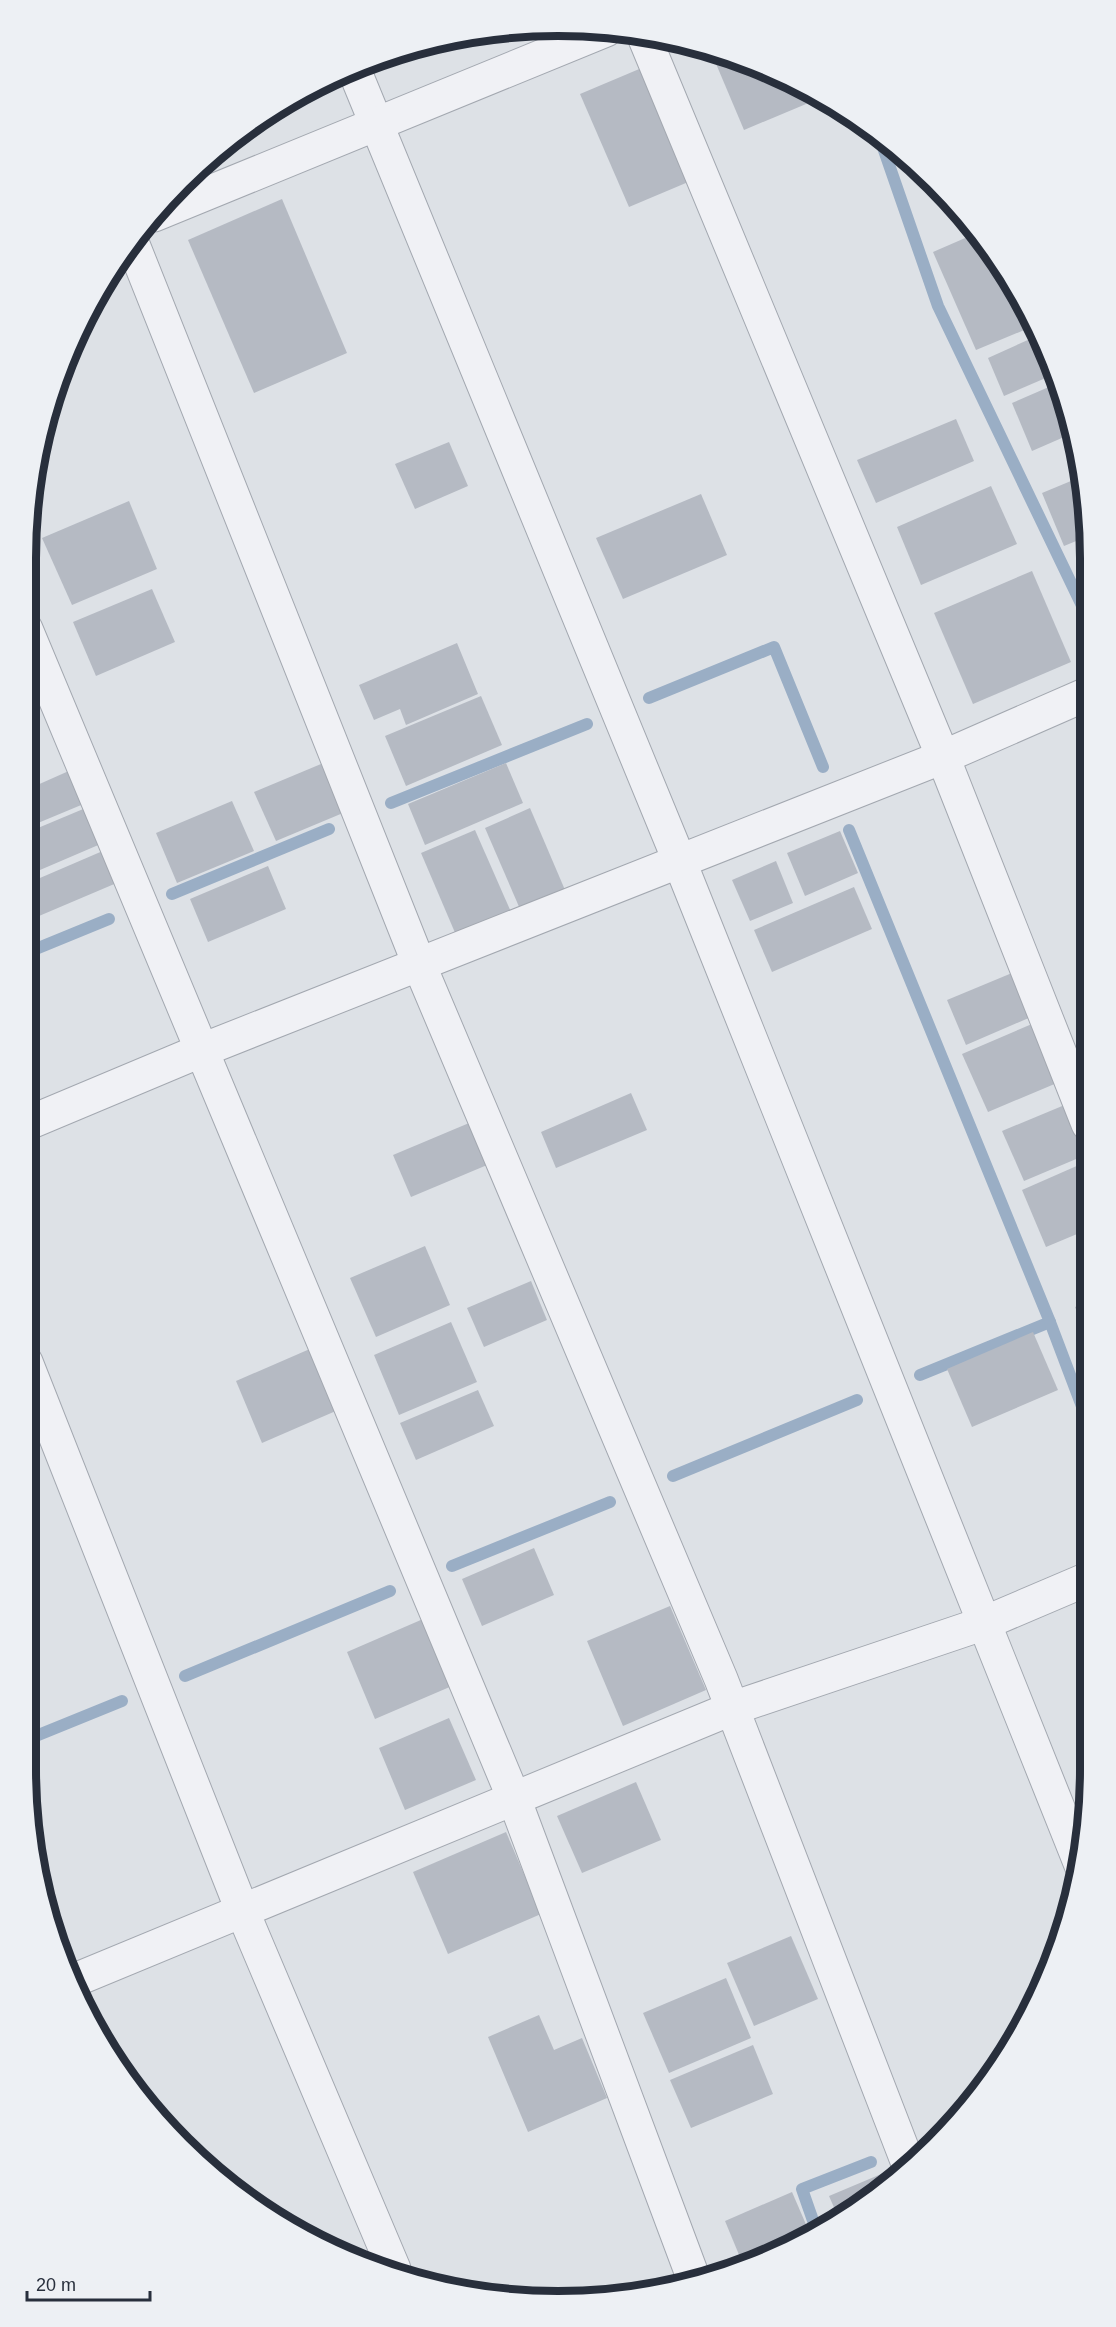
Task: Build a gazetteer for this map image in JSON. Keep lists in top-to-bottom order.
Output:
{
  "scale_bar": "20 m"
}
